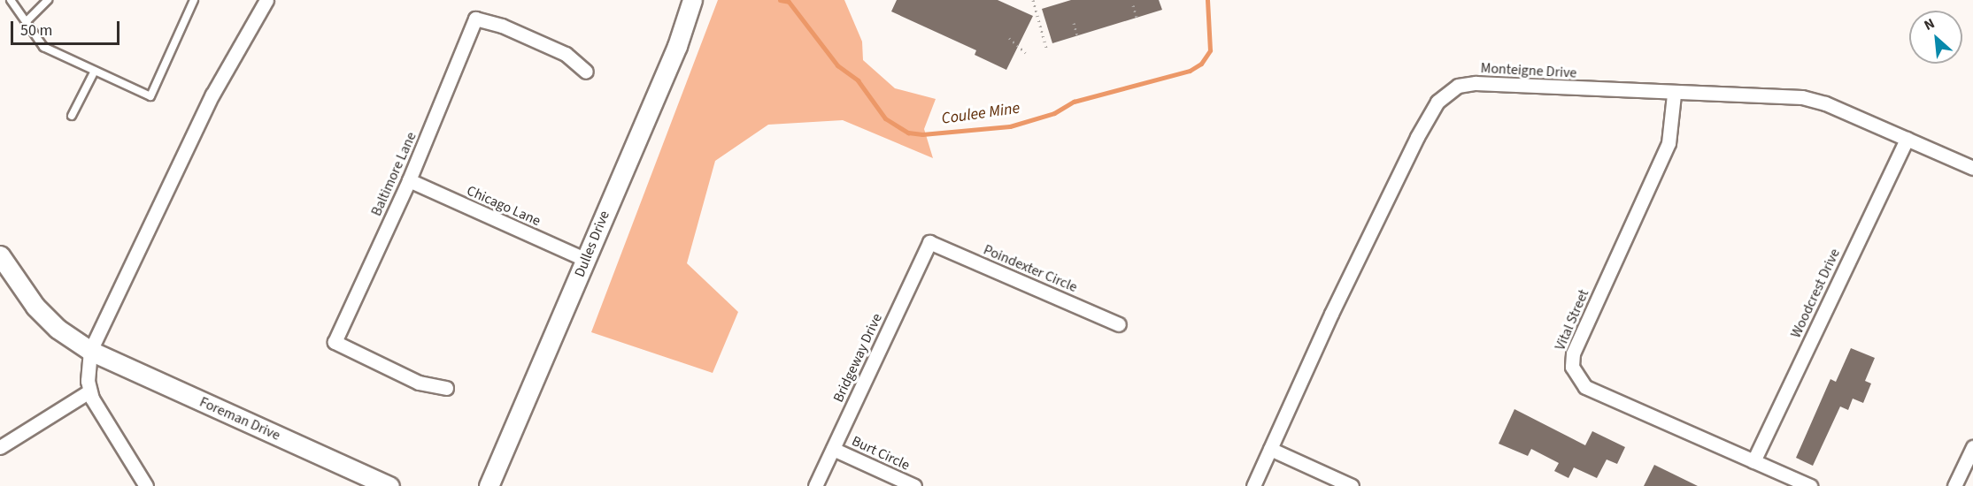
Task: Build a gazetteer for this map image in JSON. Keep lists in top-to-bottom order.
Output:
{
  "streets": {
    "street": [
      "Monteigne Drive",
      "Baltimore Lane",
      "Chicago Lane",
      "Dulles Drive",
      "Poindexter Circle",
      "Woodcrest Drive",
      "Vital Street",
      "Bridgeway Drive",
      "Foreman Drive",
      "Burt Circle"
    ]
  },
  "crossings": [
    ["Monteigne Drive", "Woodcrest Drive"],
    ["Monteigne Drive", "Vital Street"],
    ["Baltimore Lane", "Chicago Lane"],
    ["Chicago Lane", "Dulles Drive"],
    ["Poindexter Circle", "Bridgeway Drive"],
    ["Woodcrest Drive", "Vital Street"],
    ["Bridgeway Drive", "Burt Circle"]
  ],
  "water": ["Coulee Mine"],
  "scale_bar": "50 m",
  "north": "top left"
}
